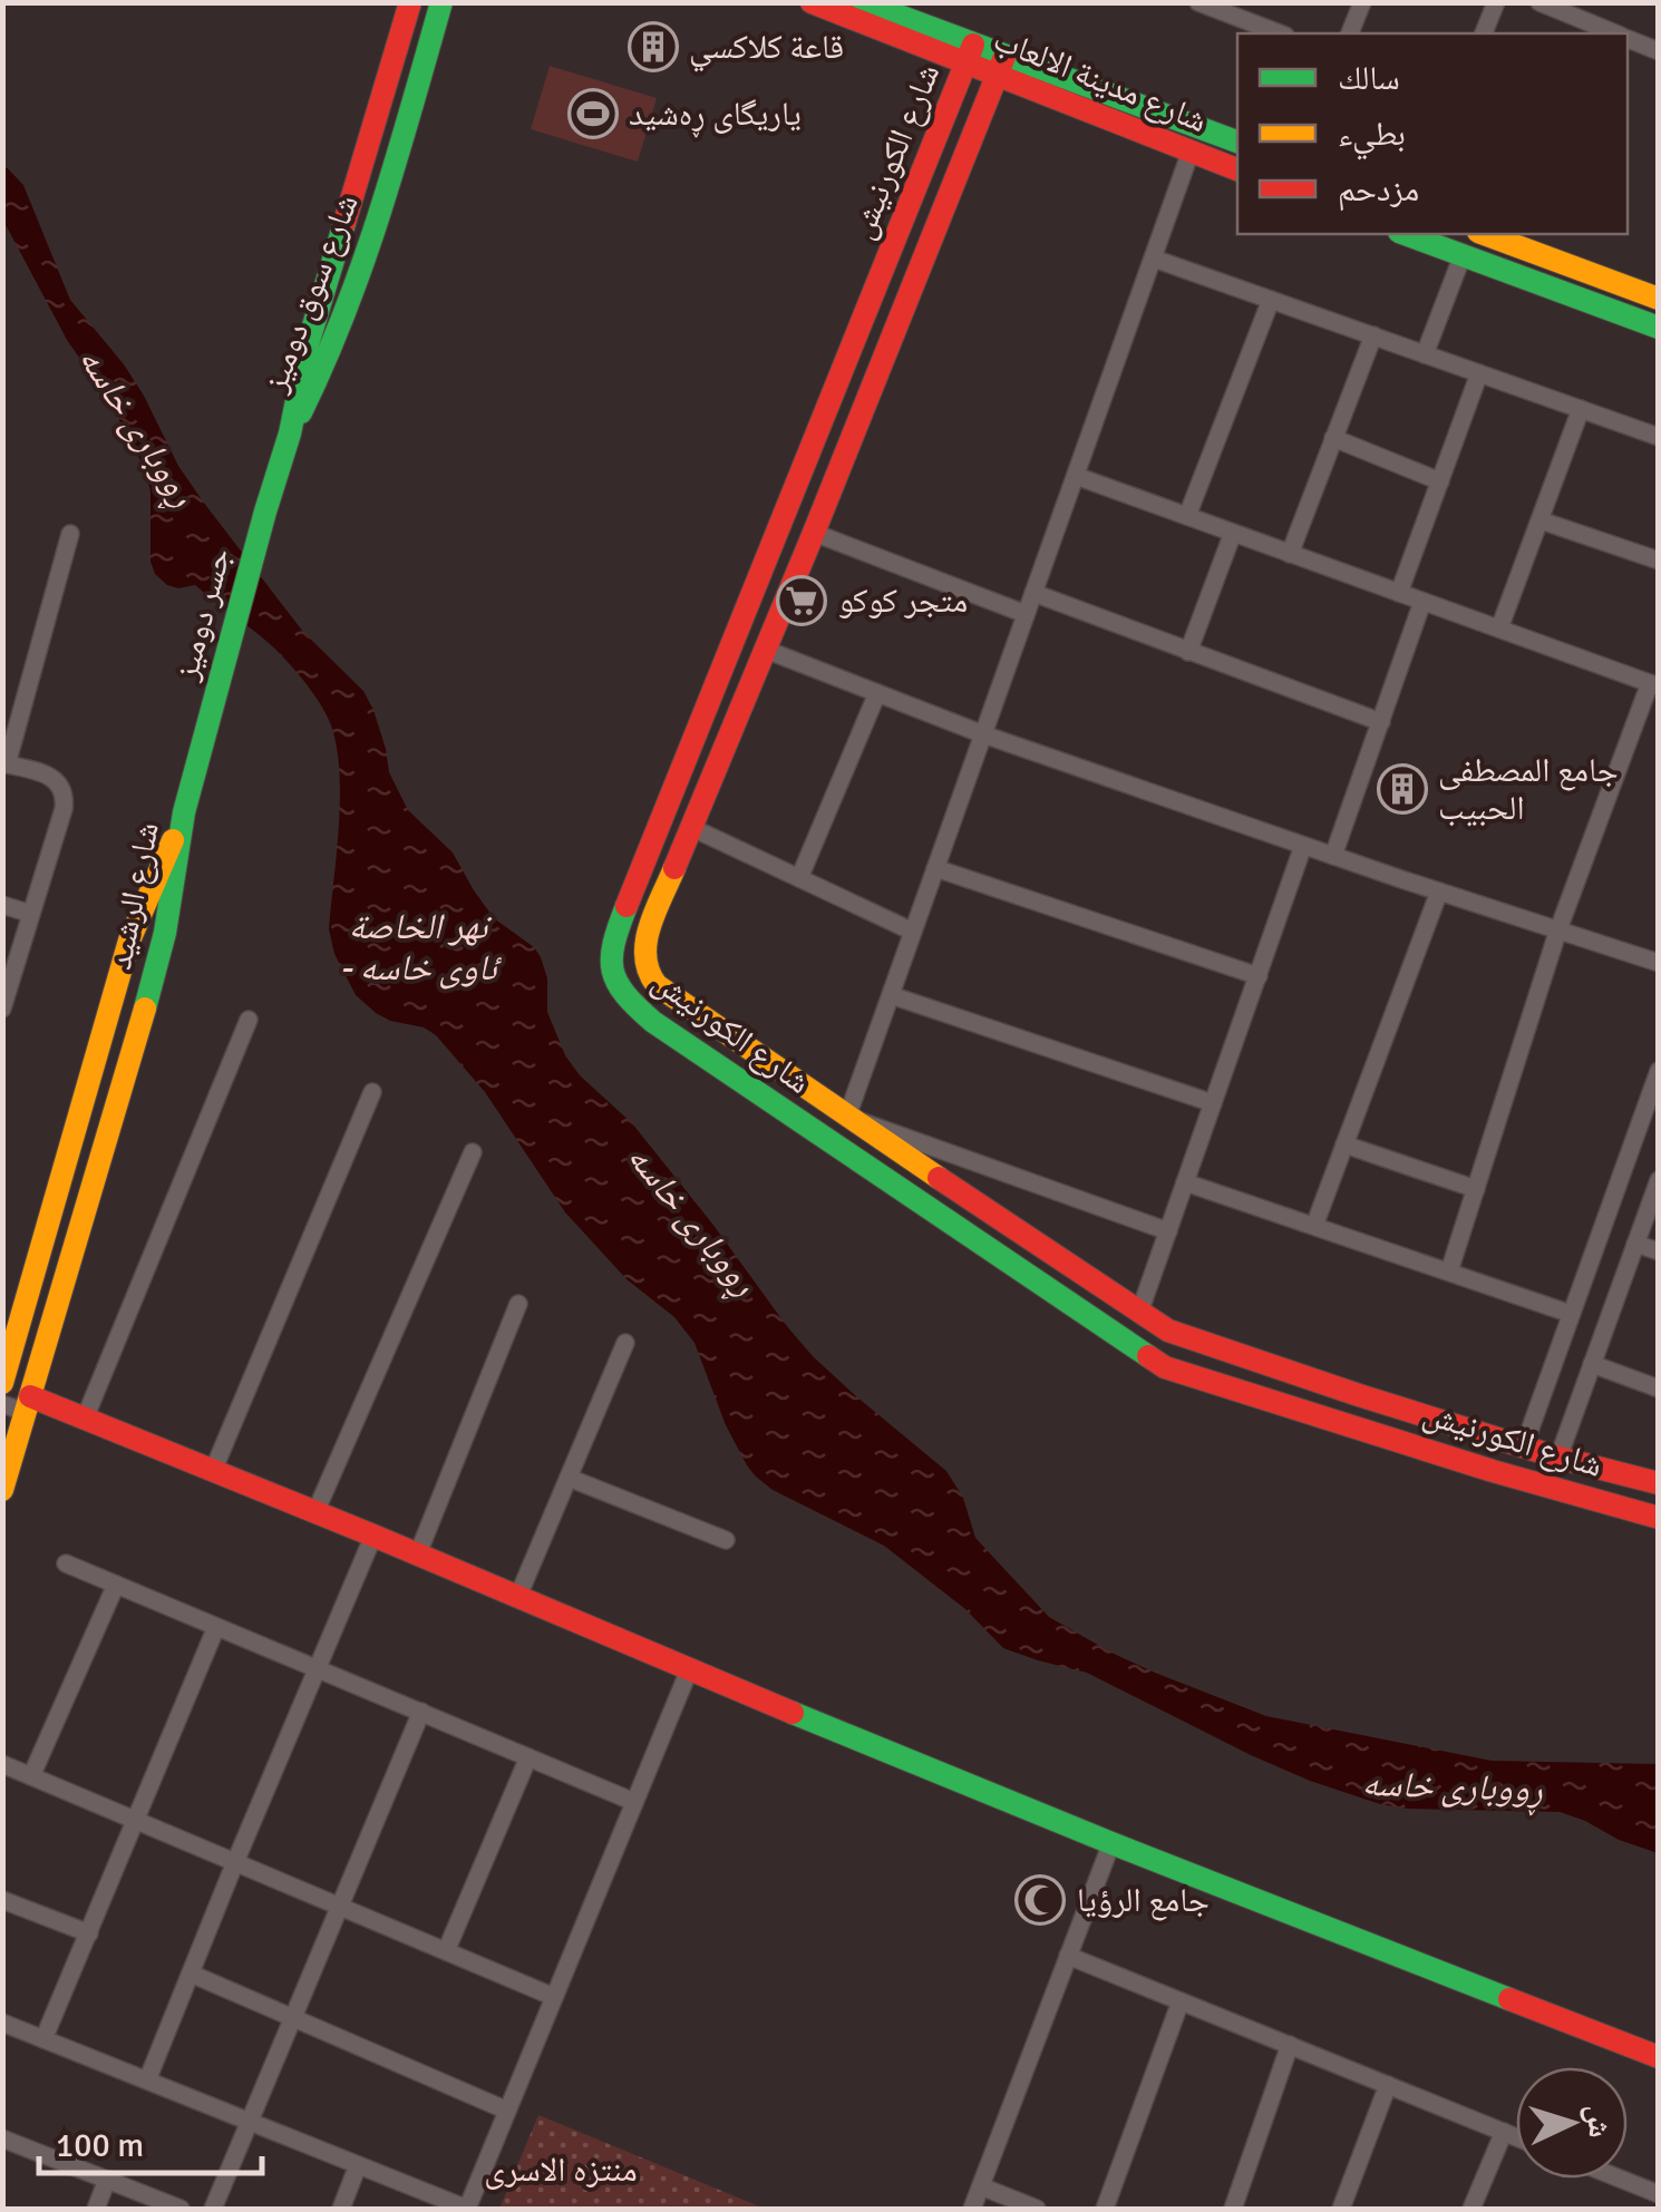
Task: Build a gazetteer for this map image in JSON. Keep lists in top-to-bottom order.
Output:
{
  "streets": {
    "main road": [
      "شارع مدينة الالعاب",
      "شارع الكورنيش",
      "شارع سوق دوميز",
      "جسر دوميز",
      "شارع الرشيد"
    ]
  },
  "crossings": [
    ["شارع مدينة الالعاب", "شارع الكورنيش"],
    ["شارع سوق دوميز", "جسر دوميز"],
    ["جسر دوميز", "شارع الرشيد"]
  ],
  "water": ["ڕووباری خاسە", "نهر الخاصة - ئاوی خاسە"],
  "parks": ["منتزه الاسرى"],
  "places": {
    "building": ["قاعة كلاكسي", "جامع المصطفى الحبيب"],
    "sports": ["یاریگای ڕەشید"],
    "supermarket": ["متجر كوكو"],
    "mosque": ["جامع الرؤيا"]
  },
  "legend": ["سالك", "بطيء", "مزدحم"],
  "scale_bar": "100 m",
  "north": "right"
}
